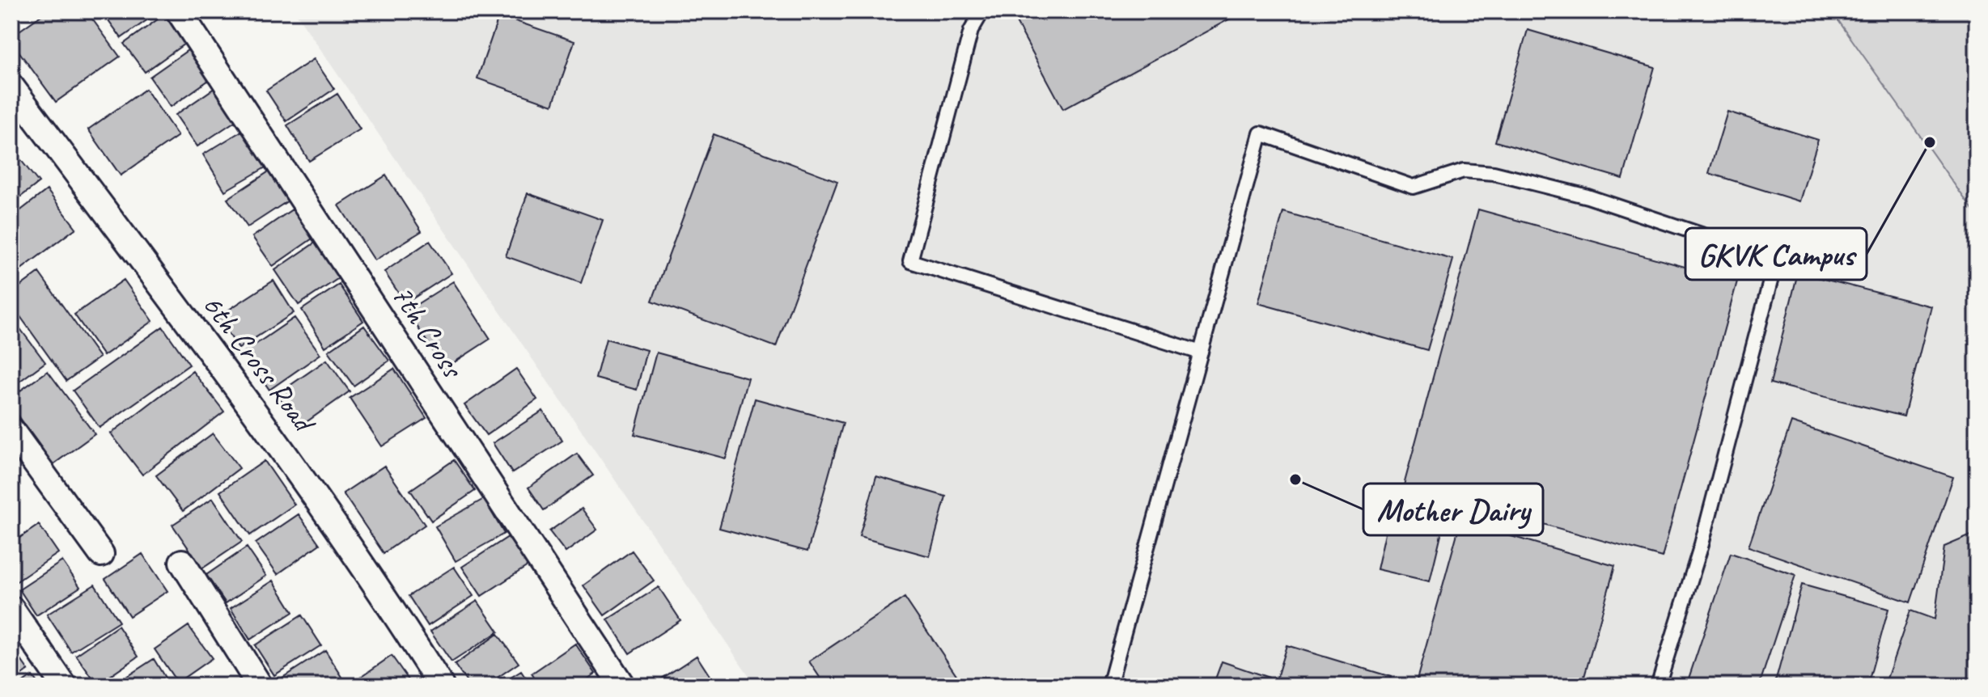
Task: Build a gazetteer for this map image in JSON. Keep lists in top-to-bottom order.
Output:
{
  "streets": {
    "street": ["7th Cross", "6th Cross Road"]
  },
  "places": ["GKVK Campus", "Mother Dairy"]
}
